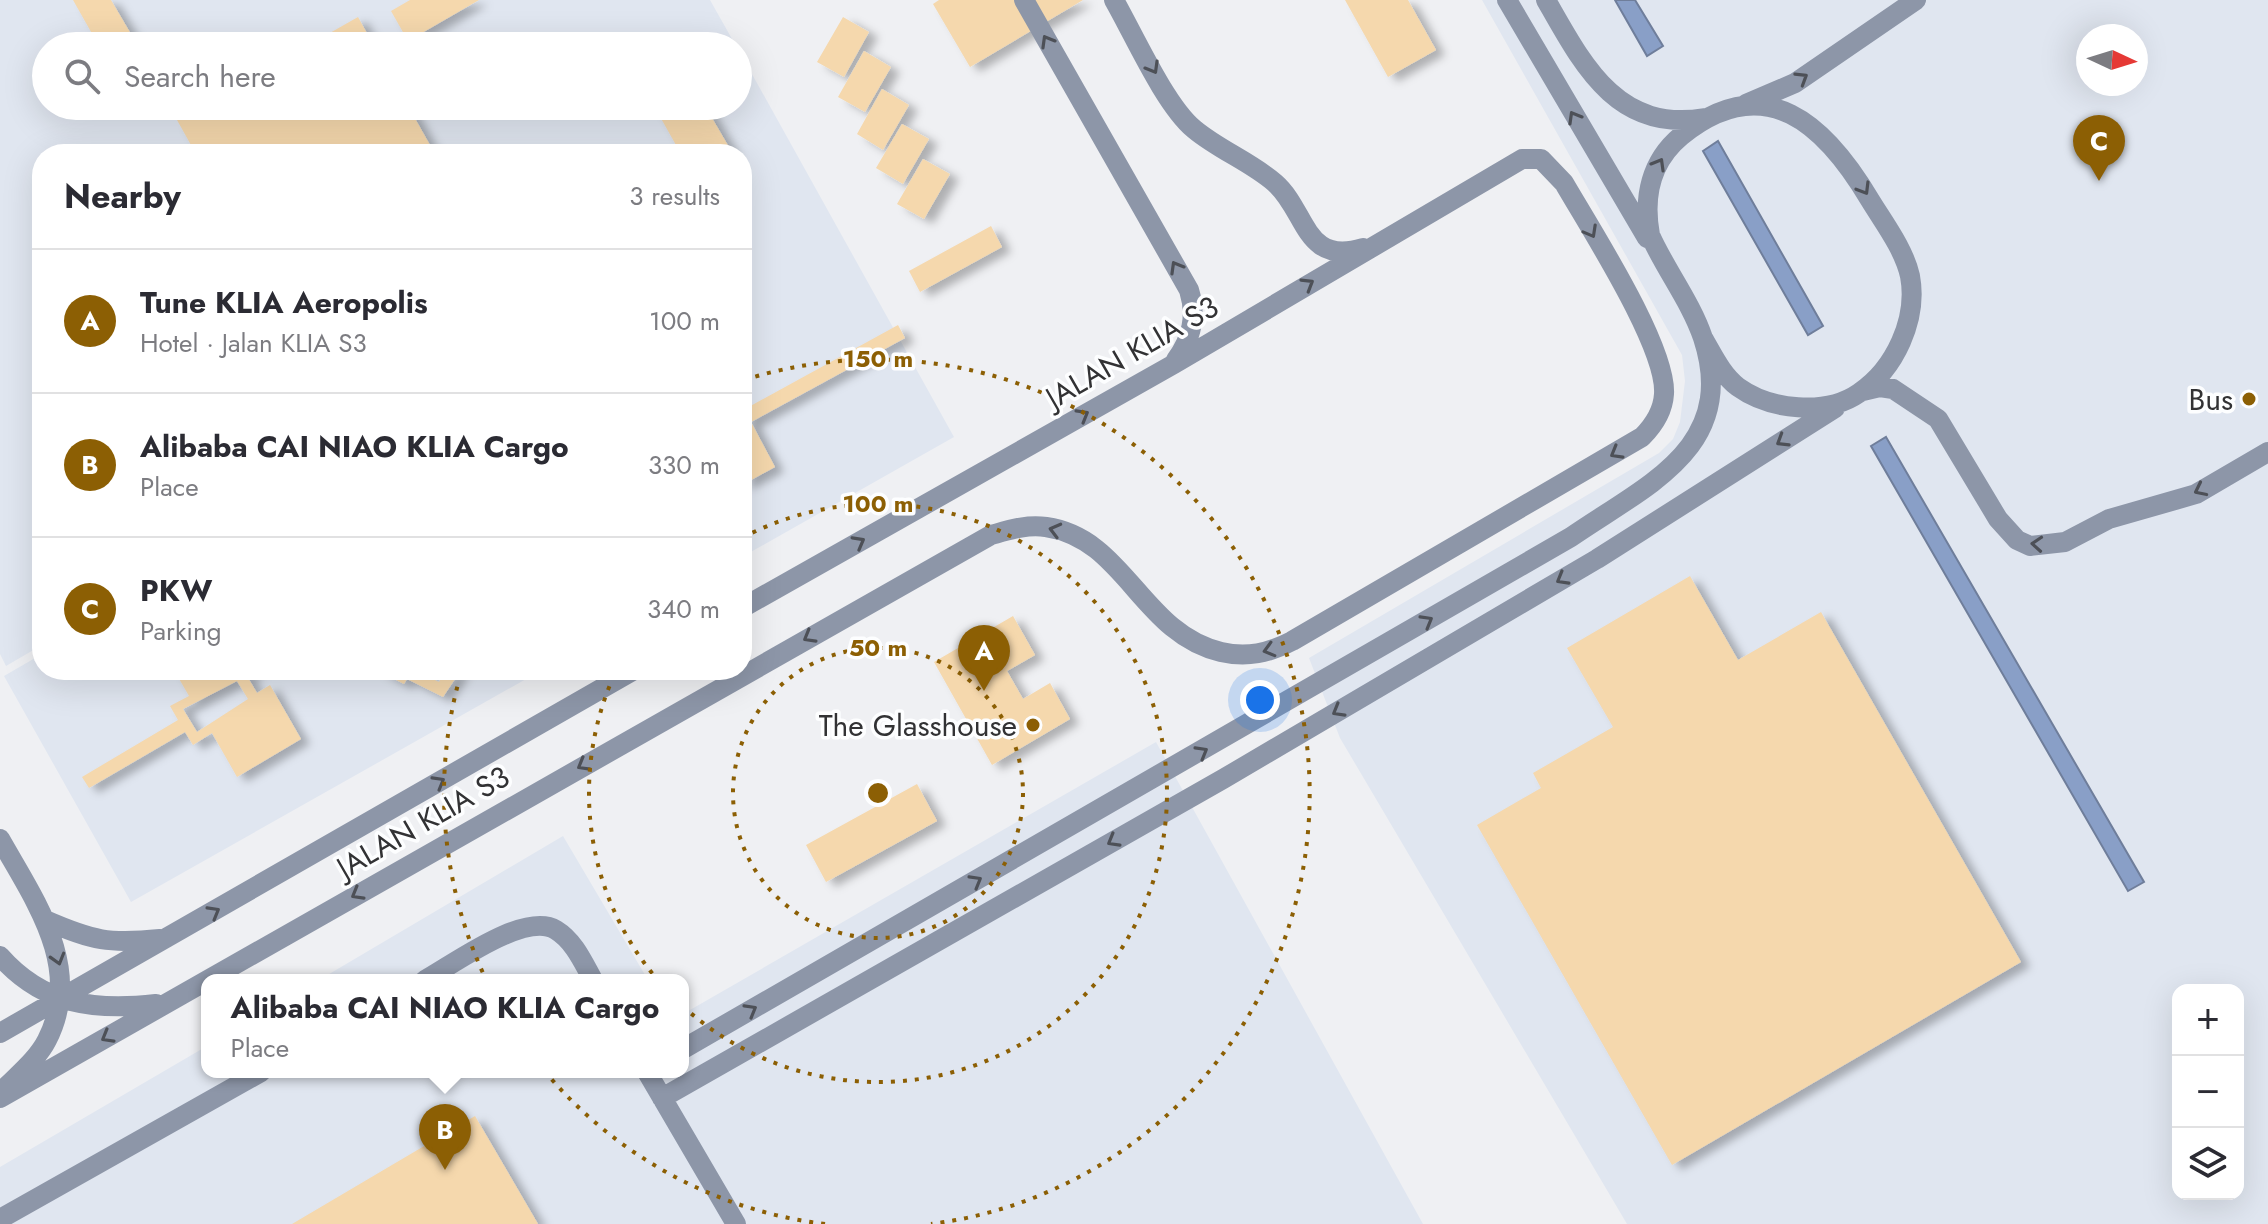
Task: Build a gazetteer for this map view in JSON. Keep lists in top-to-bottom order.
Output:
{
  "streets": {
    "street": ["JALAN KLIA S3"]
  },
  "places": ["Bus", "The Glasshouse"],
  "north": "right",
  "page": {
    "search": "Search here",
    "pins": ["C", "A", "B"],
    "heading": ["Nearby", "3 results"],
    "list": [
      {
        "mark": "A",
        "name": "Tune KLIA Aeropolis",
        "note": "Hotel · Jalan KLIA S3",
        "value": "100 m"
      },
      {
        "mark": "B",
        "name": "Alibaba CAI NIAO KLIA Cargo",
        "note": "Place",
        "value": "330 m"
      },
      {
        "mark": "C",
        "name": "PKW",
        "note": "Parking",
        "value": "340 m"
      }
    ],
    "popup": ["Alibaba CAI NIAO KLIA Cargo", "Place"],
    "map_buttons": ["+", "−"]
  },
  "rings": ["150 m", "100 m", "50 m"]
}
